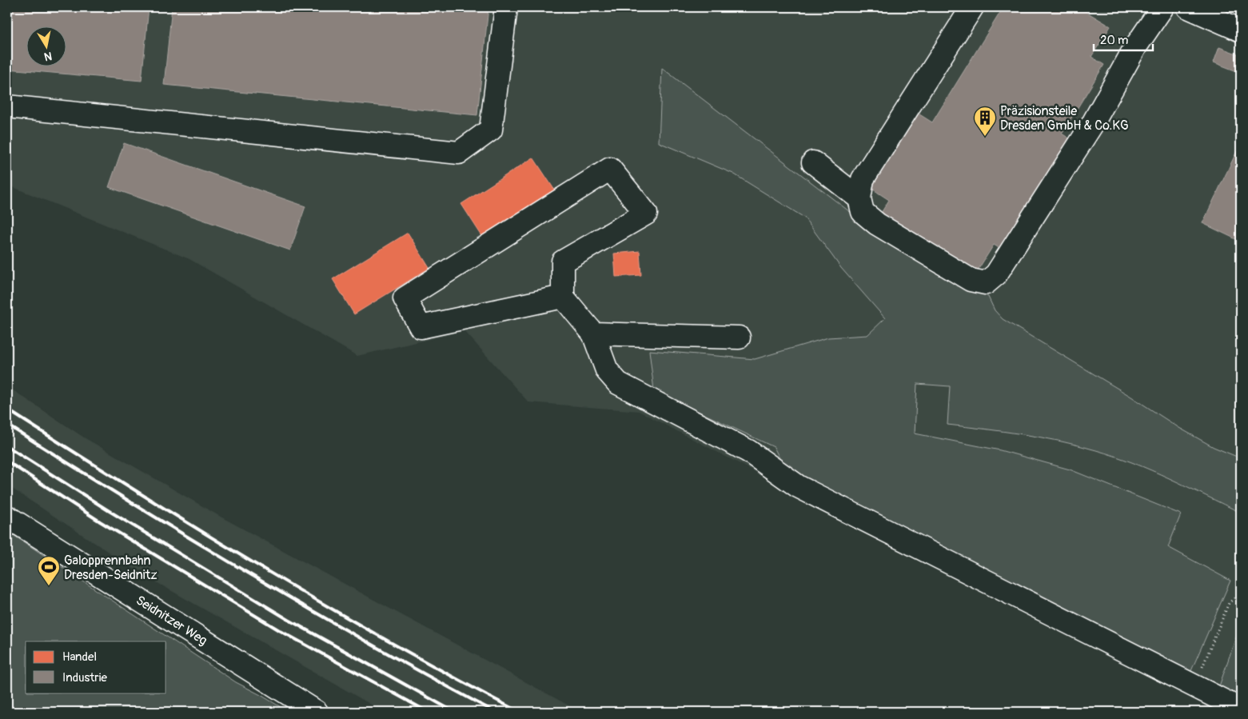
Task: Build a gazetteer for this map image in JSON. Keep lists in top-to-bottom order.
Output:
{
  "streets": {
    "street": ["Seidnitzer Weg"]
  },
  "places": {
    "building": ["Präzisionsteile Dresden GmbH & Co.KG"],
    "sports": ["Galopprennbahn Dresden-Seidnitz"]
  },
  "legend": ["Handel", "Industrie"],
  "scale_bar": "20 m",
  "north": "bottom"
}
